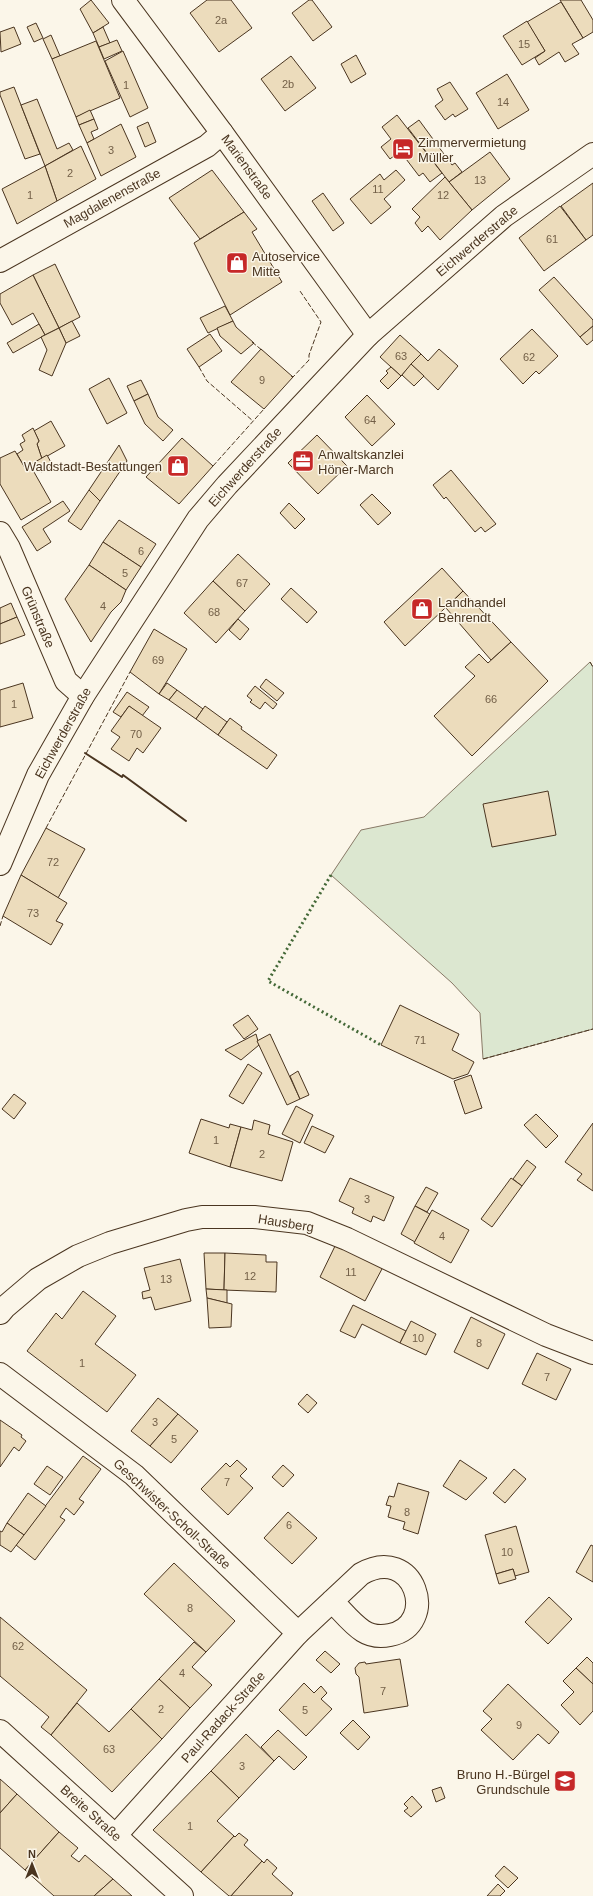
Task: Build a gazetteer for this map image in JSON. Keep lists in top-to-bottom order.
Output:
{
  "streets": {
    "street": [
      "Marienstraße",
      "Magdalenenstraße",
      "Eichwerderstraße",
      "Grünstraße",
      "Hausberg",
      "Geschwister-Scholl-Straße",
      "Paul-Radack-Straße",
      "Breite Straße"
    ]
  },
  "crossings": [
    ["Marienstraße", "Magdalenenstraße"],
    ["Marienstraße", "Eichwerderstraße"],
    ["Eichwerderstraße", "Grünstraße"],
    ["Geschwister-Scholl-Straße", "Paul-Radack-Straße"],
    ["Paul-Radack-Straße", "Breite Straße"]
  ],
  "places": {
    "hotel": ["Zimmervermietung Müller"],
    "shop": ["Autoservice Mitte", "Waldstadt-Bestattungen", "Landhandel Behrendt"],
    "office": ["Anwaltskanzlei Höner-March"],
    "school or university": ["Bruno H.-Bürgel Grundschule"]
  },
  "house_numbers": [
    "2a",
    "15",
    "2b",
    "1",
    "14",
    "3",
    "2",
    "13",
    "11",
    "1",
    "12",
    "61",
    "63",
    "62",
    "9",
    "64",
    "6",
    "5",
    "67",
    "4",
    "68",
    "69",
    "66",
    "1",
    "70",
    "72",
    "73",
    "71",
    "1",
    "2",
    "3",
    "4",
    "11",
    "12",
    "13",
    "10",
    "8",
    "1",
    "7",
    "3",
    "5",
    "7",
    "8",
    "6",
    "10",
    "8",
    "62",
    "4",
    "7",
    "2",
    "5",
    "9",
    "63",
    "3",
    "1"
  ],
  "north": "top"
}
